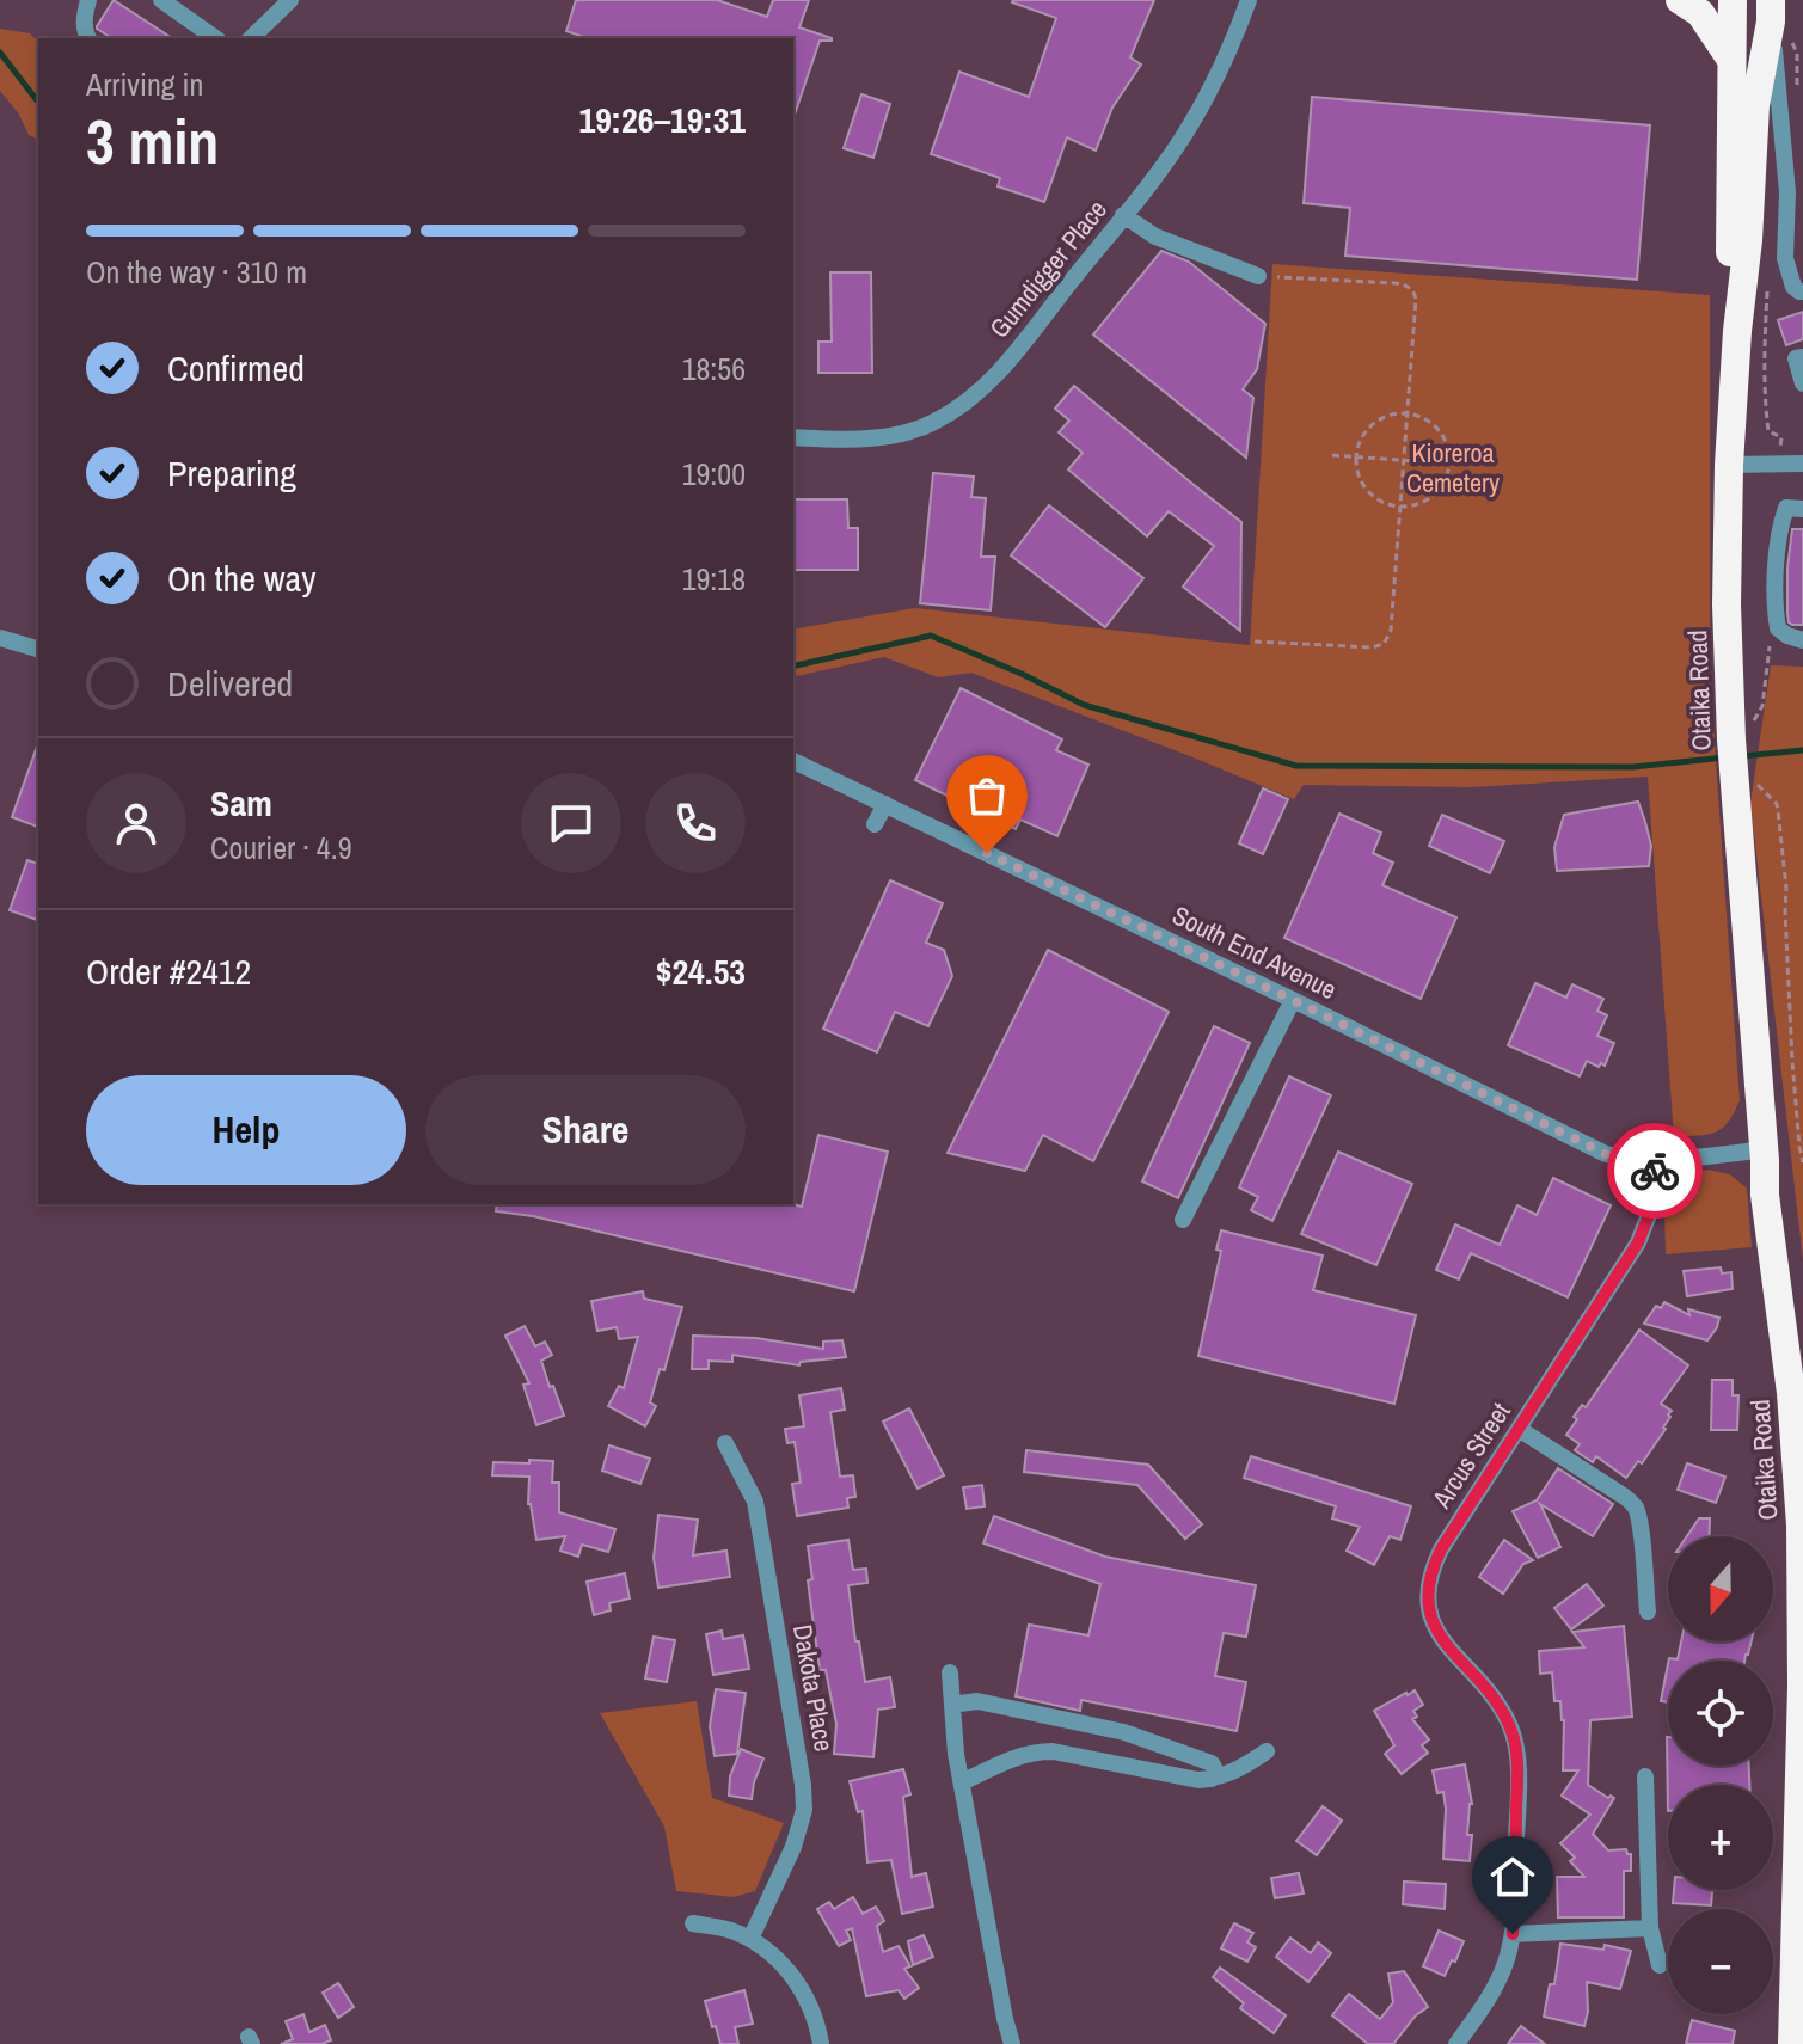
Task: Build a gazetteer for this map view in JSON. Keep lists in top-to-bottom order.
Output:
{
  "streets": {
    "highway": ["Otaika Road"],
    "street": [
      "Gumdigger Place",
      "South End Avenue",
      "Arcus Street",
      "Dakota Place"
    ]
  },
  "crossings": [
    ["South End Avenue", "Arcus Street"]
  ],
  "parks": ["Kioreroa Cemetery"],
  "north": "bottom",
  "page": {
    "heading": ["3 min", "Arriving in", "19:26–19:31"],
    "panel": [
      "Sam",
      "Courier · 4.9",
      "Order #2412",
      "$24.53"
    ],
    "bar": "On the way · 310 m",
    "list": [
      ["Confirmed", "18:56"],
      ["Preparing", "19:00"],
      ["On the way", "19:18"],
      "Delivered"
    ],
    "buttons": ["Help", "Share"],
    "map_buttons": ["+", "−"]
  }
}
